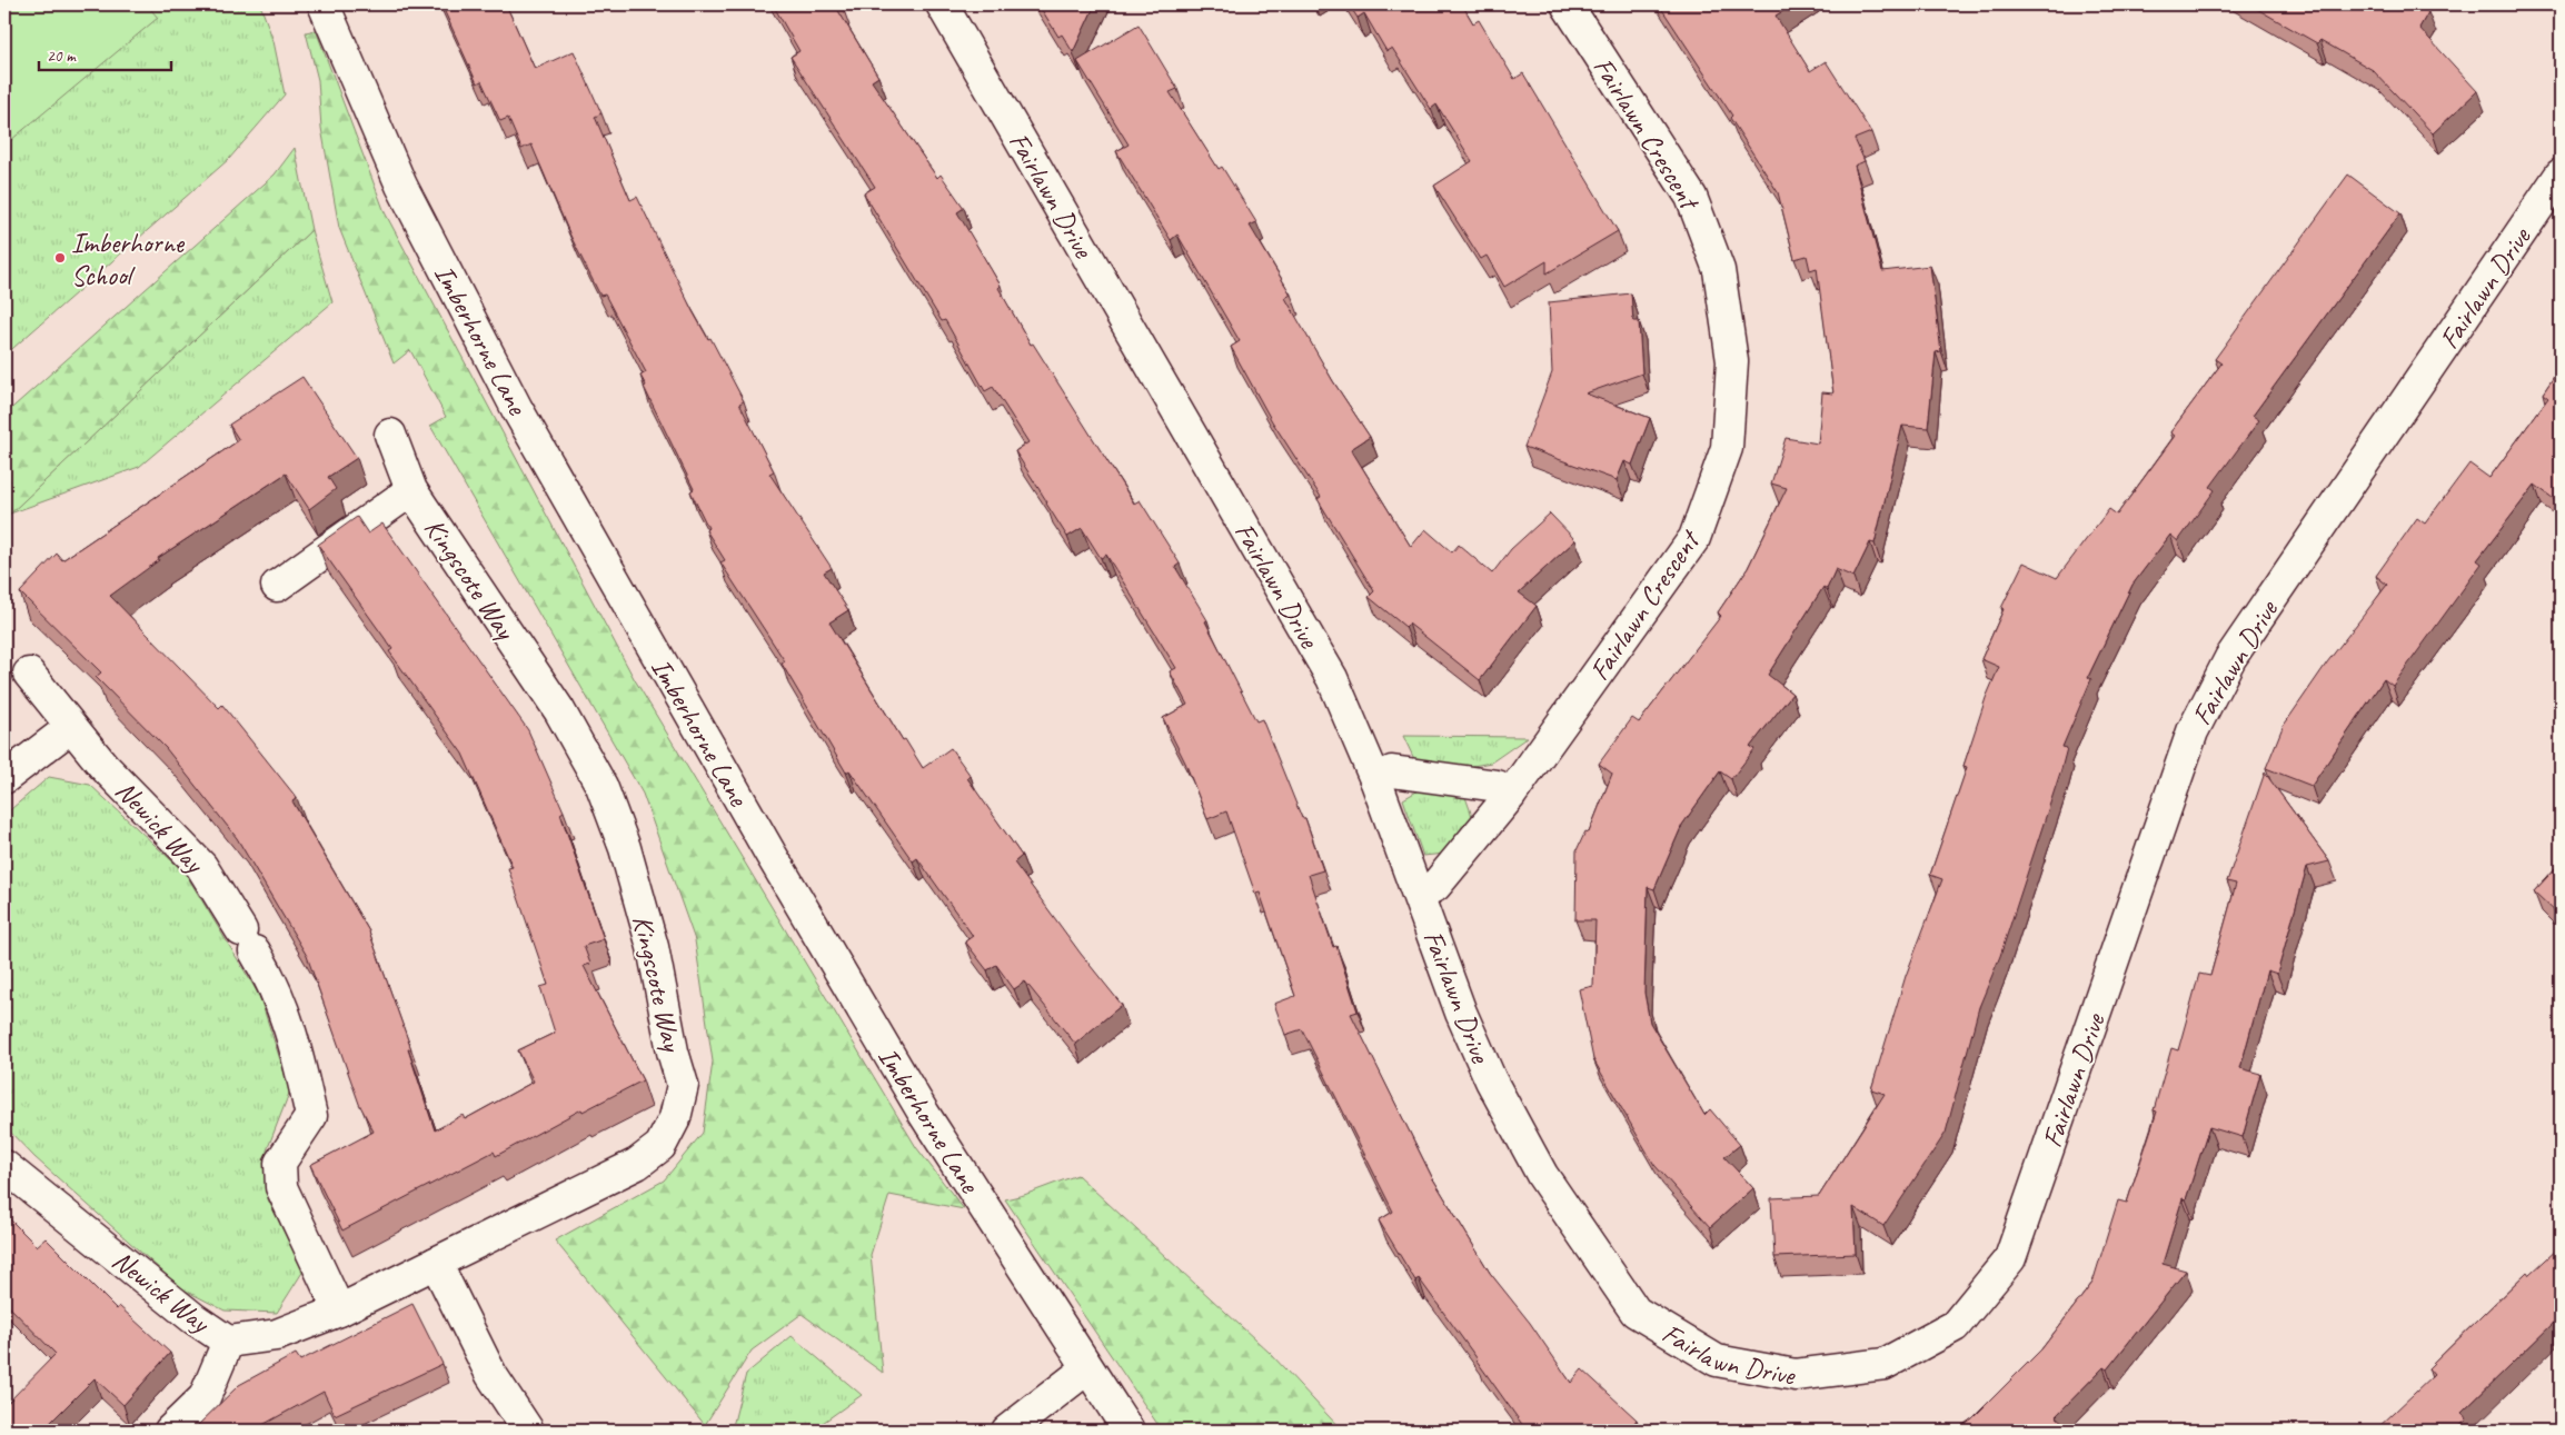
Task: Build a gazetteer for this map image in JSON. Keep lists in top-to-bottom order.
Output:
{
  "streets": {
    "street": [
      "Fairlawn Crescent",
      "Fairlawn Drive",
      "Imberhorne Lane",
      "Kingscote Way",
      "Newick Way"
    ]
  },
  "crossings": [
    ["Fairlawn Crescent", "Fairlawn Drive"],
    ["Kingscote Way", "Newick Way"]
  ],
  "places": ["Imberhorne School"],
  "scale_bar": "20 m"
}
